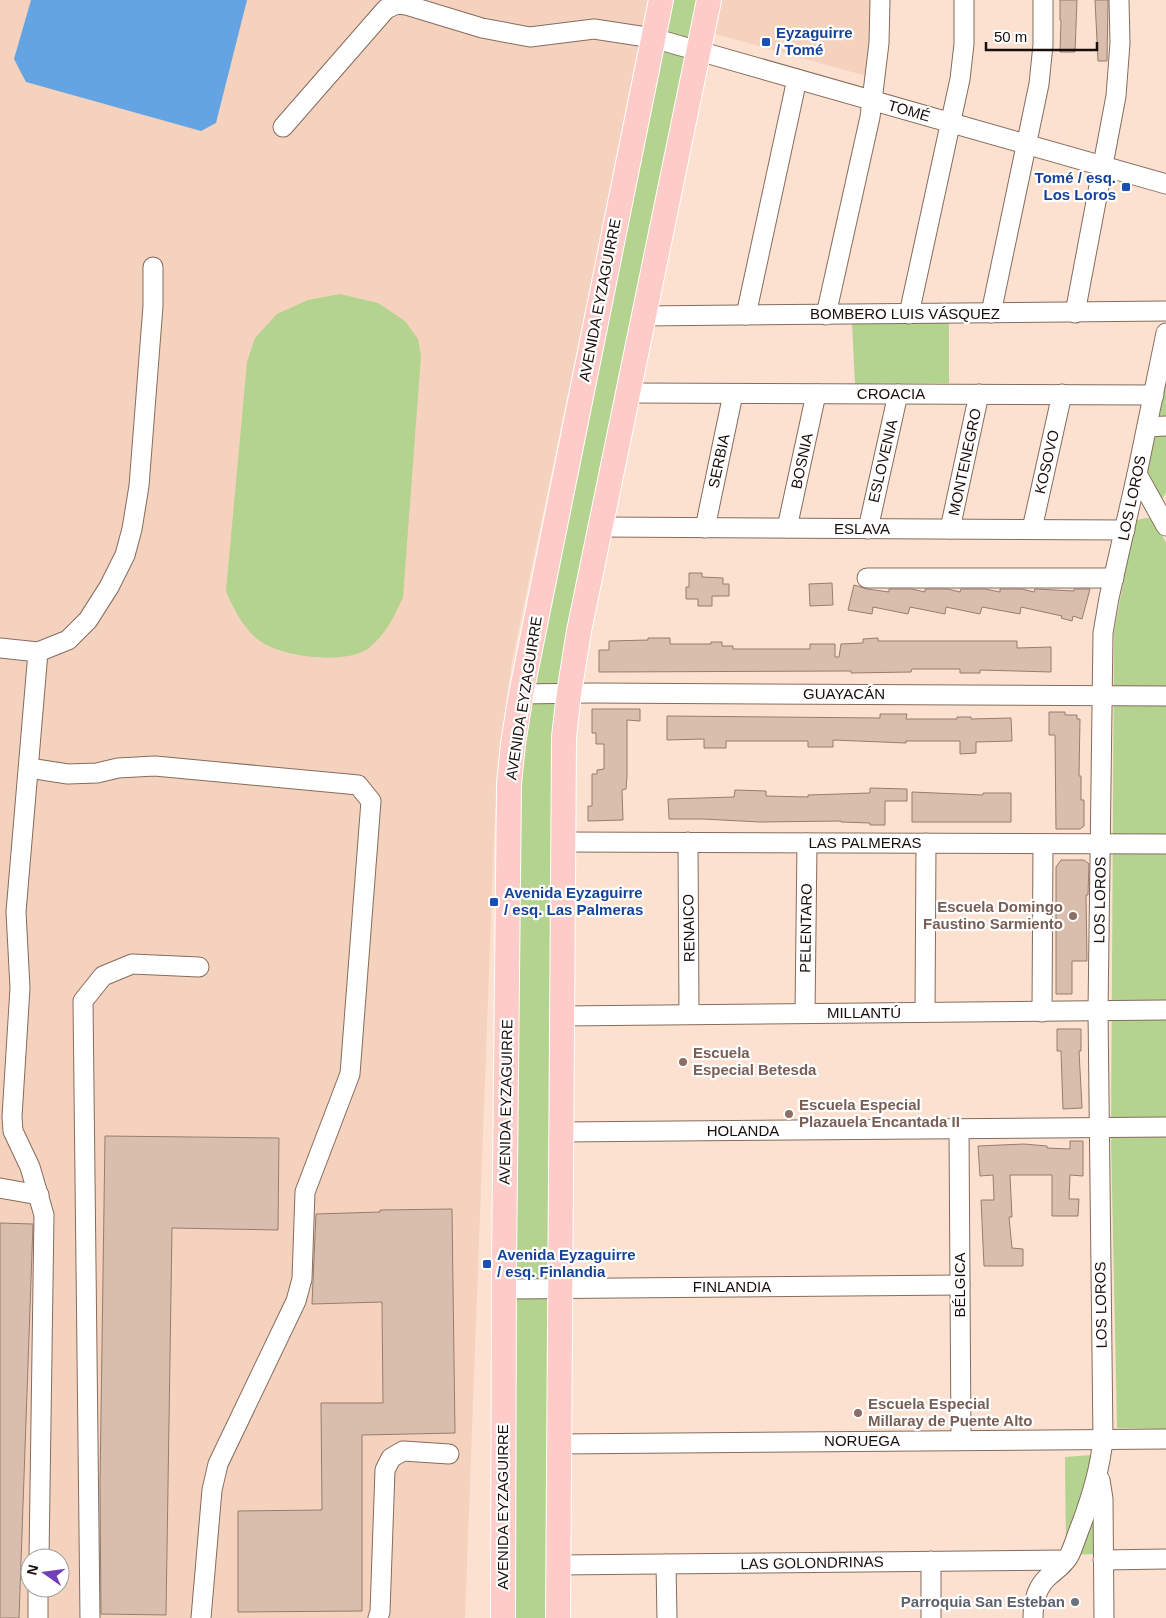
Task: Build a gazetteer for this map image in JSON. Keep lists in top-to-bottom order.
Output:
{
  "streets": {
    "main road": ["AVENIDA EYZAGUIRRE"],
    "street": [
      "TOMÉ",
      "BOMBERO LUIS VÁSQUEZ",
      "CROACIA",
      "SERBIA",
      "BOSNIA",
      "ESLOVENIA",
      "MONTENEGRO",
      "KOSOVO",
      "LOS LOROS",
      "ESLAVA",
      "GUAYACÁN",
      "LAS PALMERAS",
      "RENAICO",
      "PELENTARO",
      "MILLANTÚ",
      "HOLANDA",
      "BÉLGICA",
      "FINLANDIA",
      "NORUEGA",
      "LAS GOLONDRINAS"
    ]
  },
  "crossings": [
    ["TOMÉ", "AVENIDA EYZAGUIRRE"],
    ["AVENIDA EYZAGUIRRE", "GUAYACÁN"],
    ["AVENIDA EYZAGUIRRE", "FINLANDIA"],
    ["CROACIA", "SERBIA"],
    ["CROACIA", "BOSNIA"],
    ["CROACIA", "ESLOVENIA"],
    ["CROACIA", "MONTENEGRO"],
    ["CROACIA", "KOSOVO"],
    ["CROACIA", "LOS LOROS"],
    ["SERBIA", "ESLAVA"],
    ["BOSNIA", "ESLAVA"],
    ["ESLOVENIA", "ESLAVA"],
    ["MONTENEGRO", "ESLAVA"],
    ["KOSOVO", "ESLAVA"],
    ["LOS LOROS", "ESLAVA"],
    ["LOS LOROS", "GUAYACÁN"],
    ["LOS LOROS", "LAS PALMERAS"],
    ["LOS LOROS", "MILLANTÚ"],
    ["LOS LOROS", "HOLANDA"],
    ["LOS LOROS", "NORUEGA"],
    ["LOS LOROS", "LAS GOLONDRINAS"],
    ["LAS PALMERAS", "RENAICO"],
    ["LAS PALMERAS", "PELENTARO"],
    ["RENAICO", "MILLANTÚ"],
    ["PELENTARO", "MILLANTÚ"],
    ["HOLANDA", "BÉLGICA"],
    ["BÉLGICA", "FINLANDIA"],
    ["BÉLGICA", "NORUEGA"]
  ],
  "places": {
    "transit": [
      "Eyzaguirre / Tomé",
      "Tomé / esq. Los Loros",
      "Avenida Eyzaguirre / esq. Las Palmeras",
      "Avenida Eyzaguirre / esq. Finlandia"
    ],
    "other": [
      "Escuela Domingo Faustino Sarmiento",
      "Escuela Especial Betesda",
      "Escuela Especial Plazauela Encantada II",
      "Escuela Especial Millaray de Puente Alto",
      "Parroquia San Esteban"
    ]
  },
  "scale_bar": "50 m",
  "north": "left"
}
